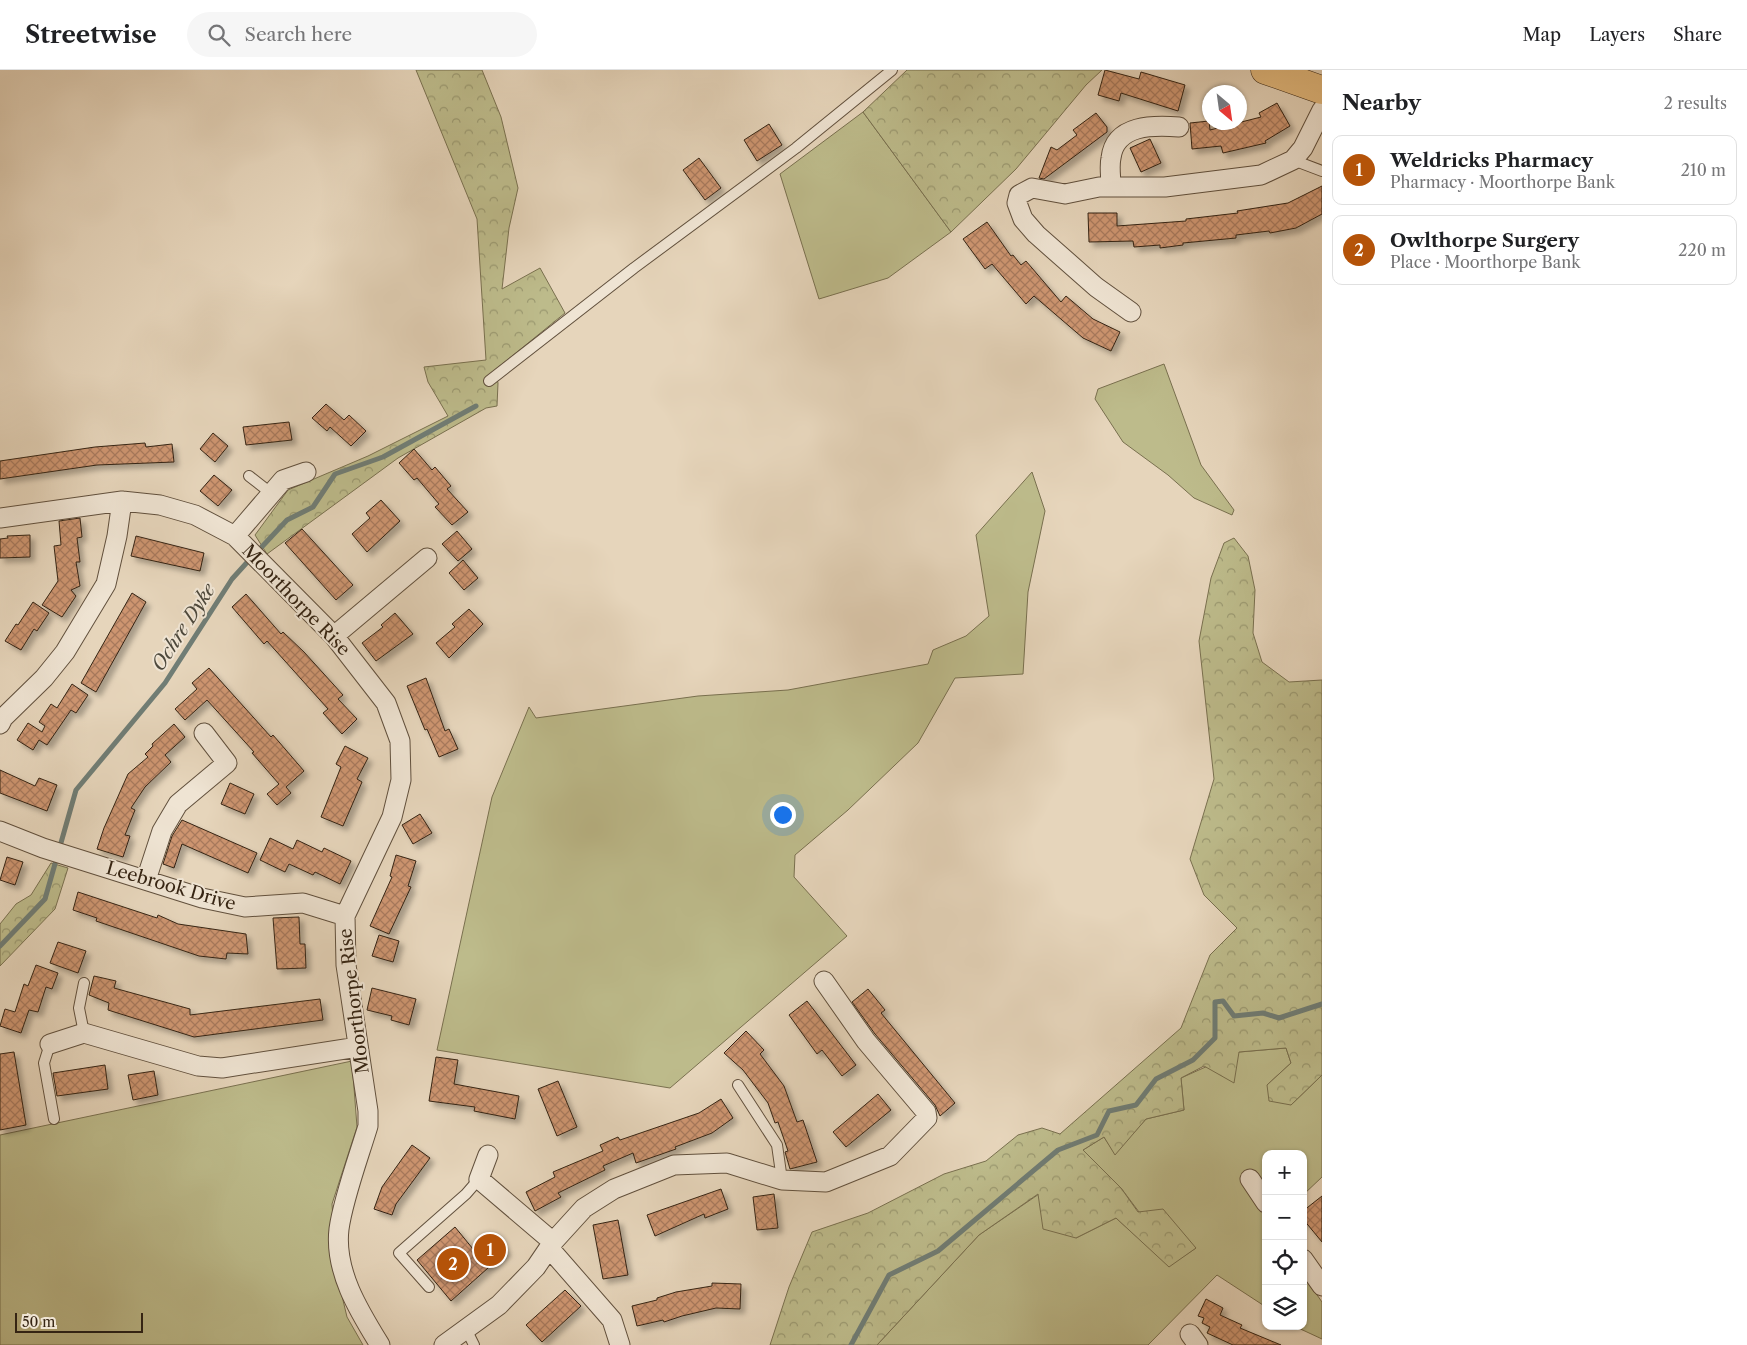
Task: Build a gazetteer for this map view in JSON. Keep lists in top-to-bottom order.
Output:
{
  "streets": {
    "street": ["Moorthorpe Rise", "Leebrook Drive"]
  },
  "crossings": [
    ["Moorthorpe Rise", "Leebrook Drive"]
  ],
  "water": ["Ochre Dyke"],
  "scale_bar": "50 m",
  "north": "bottom right",
  "page": {
    "header": "Streetwise",
    "search": "Search here",
    "nav": ["Map", "Layers", "Share"],
    "heading": ["Nearby", "2 results"],
    "list": [
      {
        "mark": "1",
        "name": "Weldricks Pharmacy",
        "note": "Pharmacy · Moorthorpe Bank",
        "value": "210 m"
      },
      {
        "mark": "2",
        "name": "Owlthorpe Surgery",
        "note": "Place · Moorthorpe Bank",
        "value": "220 m"
      }
    ],
    "map_buttons": ["+", "−"],
    "pins": ["1", "2"],
    "scale": "50 m"
  }
}
